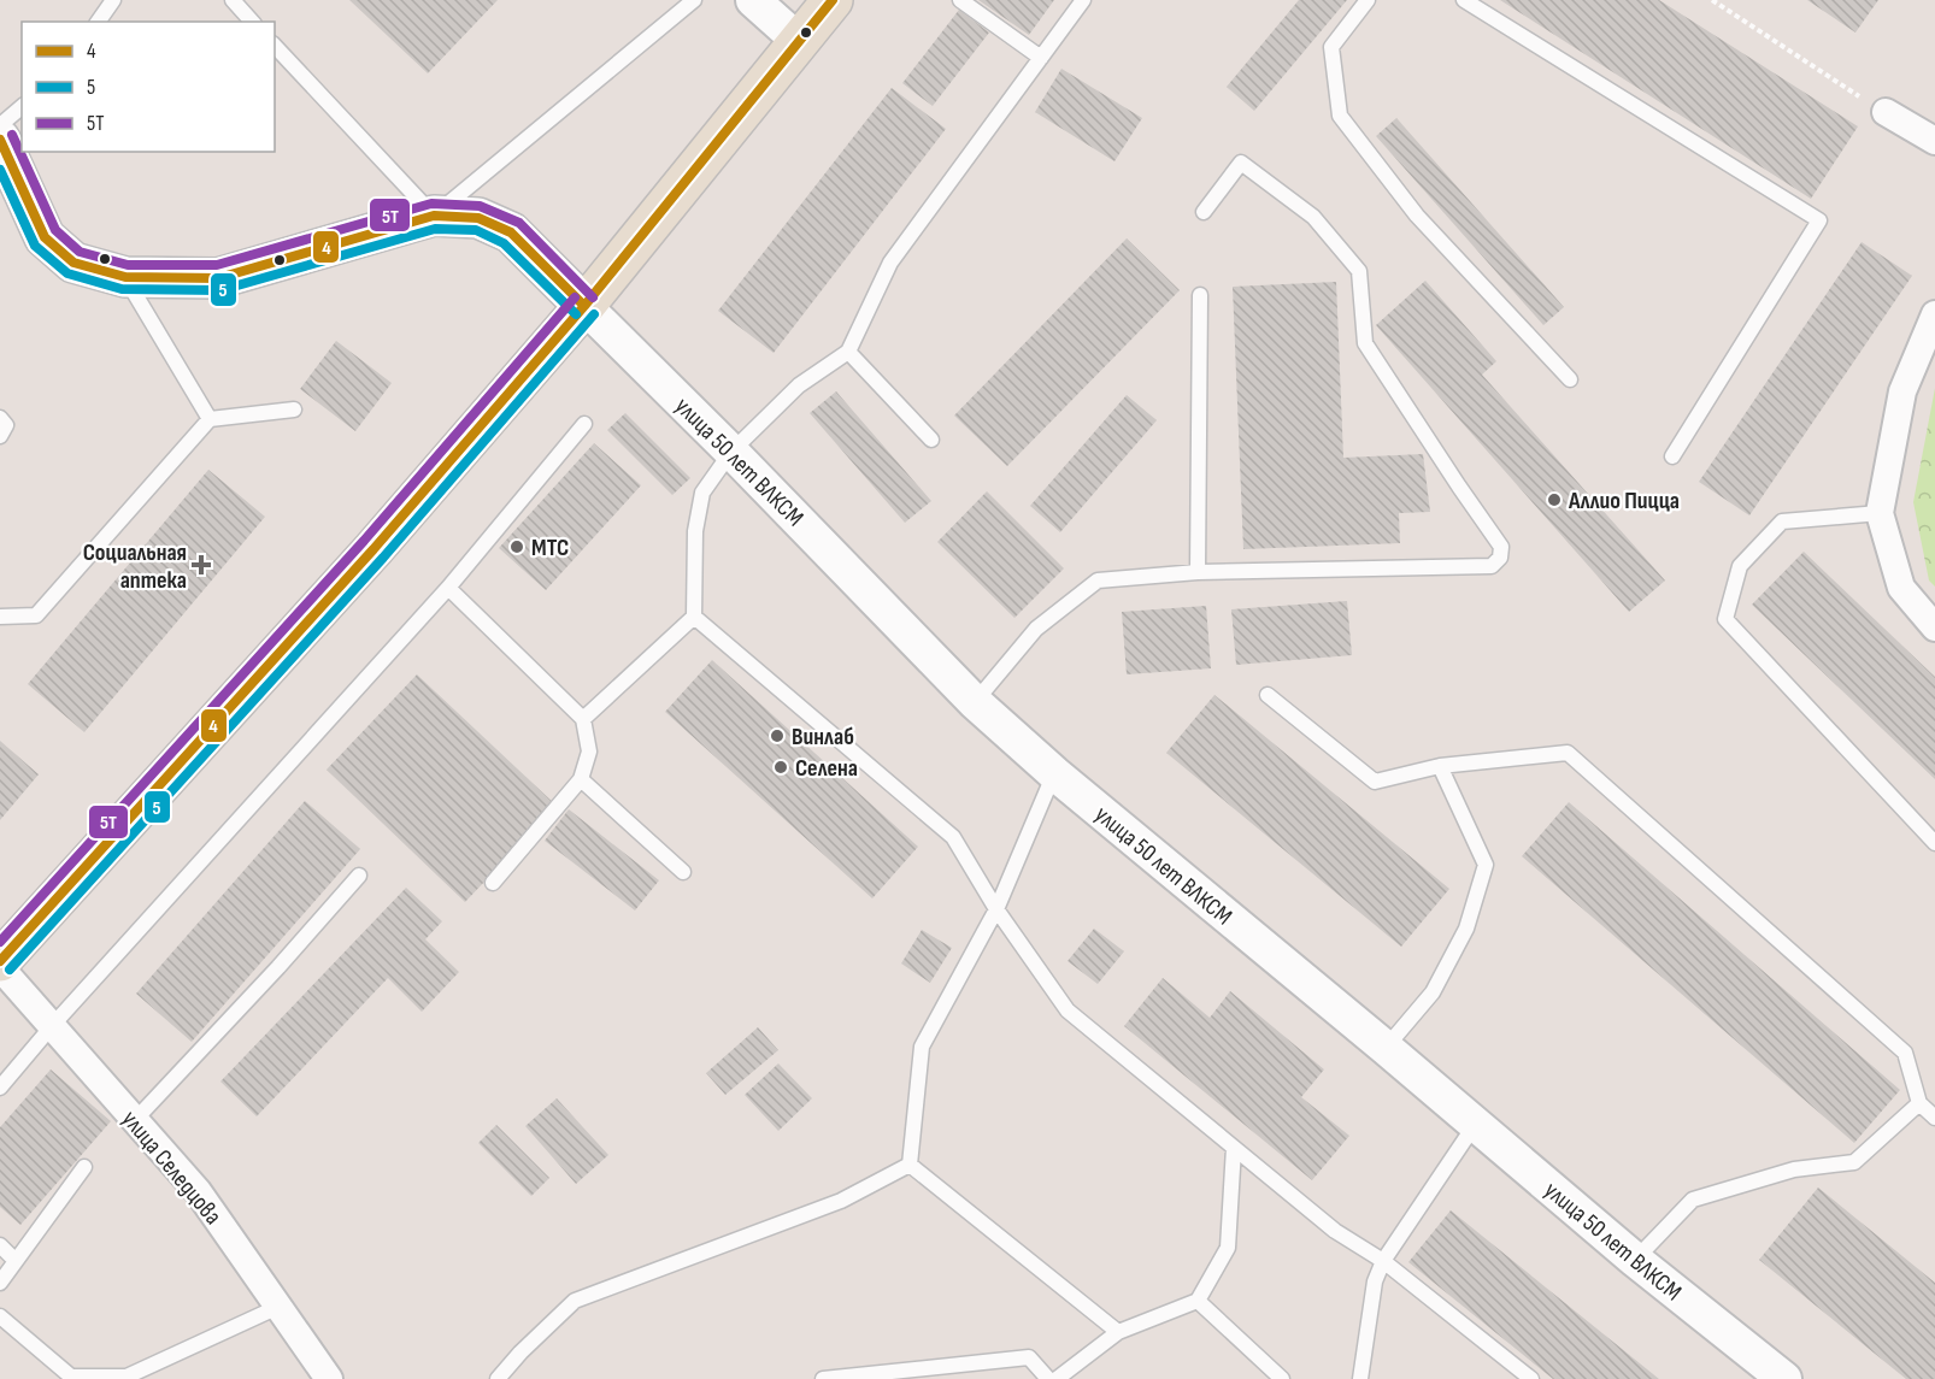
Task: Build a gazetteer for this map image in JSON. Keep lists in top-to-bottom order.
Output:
{
  "streets": {
    "street": ["улица 50 лет ВЛКСМ", "улица Селедцова"]
  },
  "places": {
    "other": [
      "Аллио Пицца",
      "МТС",
      "Винлаб",
      "Селена"
    ],
    "health": ["Социальная аптека"]
  },
  "lines": ["transit line 4", "transit line 5Т", "transit line 5"],
  "legend": ["4", "5", "5Т"]
}
